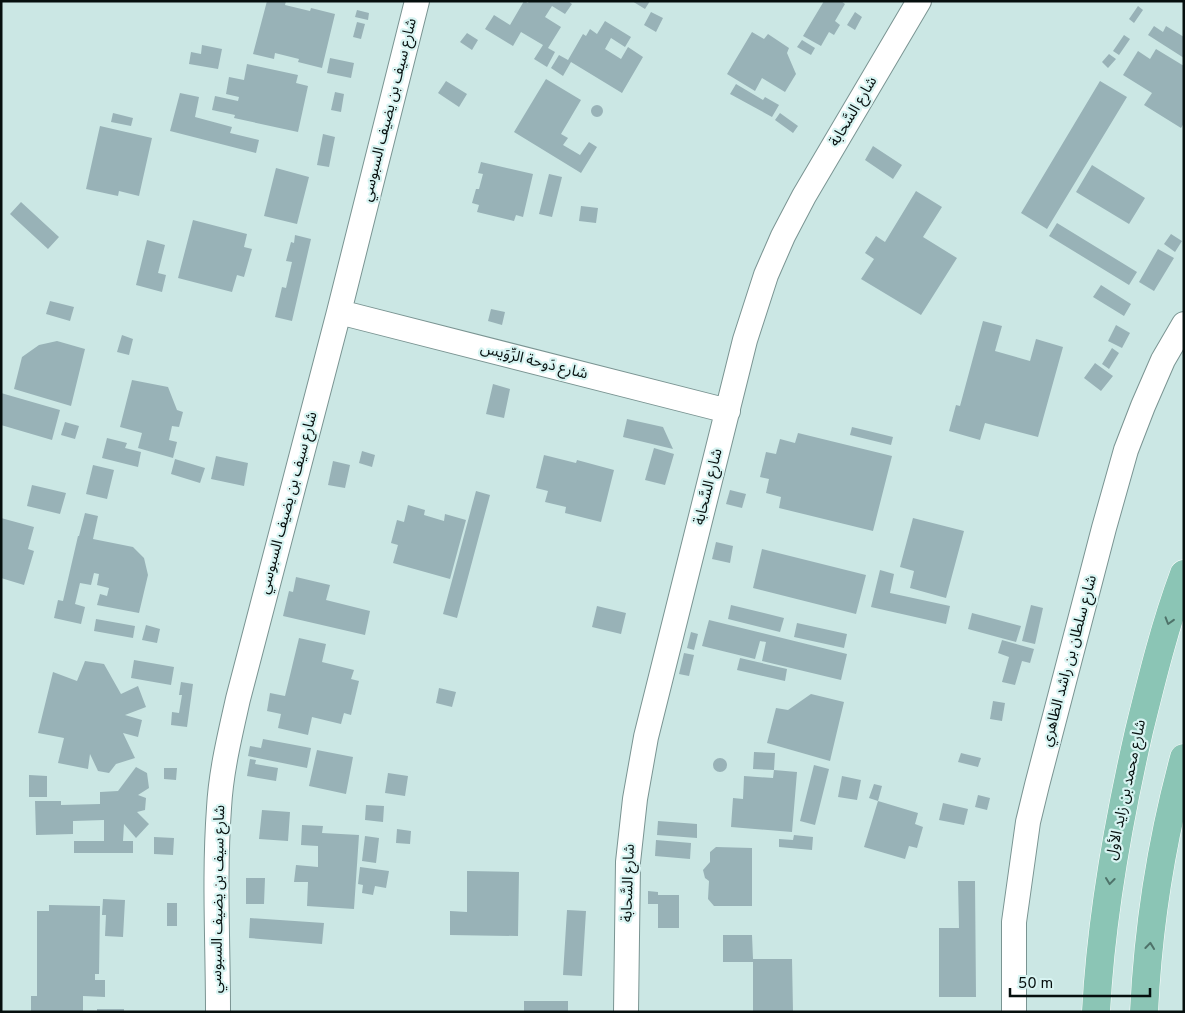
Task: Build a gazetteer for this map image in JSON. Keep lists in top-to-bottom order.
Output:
{
  "streets": {
    "main road": ["شارع محمد بن زايد الأول"],
    "street": [
      "شارع سيف بن يضيف السبوسي",
      "شارع السَّحابة",
      "شارع دَوحة الرِّوَيس",
      "شارع سلطان بن راشد الظاهري"
    ]
  },
  "crossings": [
    ["شارع سيف بن يضيف السبوسي", "شارع دَوحة الرِّوَيس"],
    ["شارع السَّحابة", "شارع دَوحة الرِّوَيس"]
  ],
  "scale_bar": "50 m"
}
